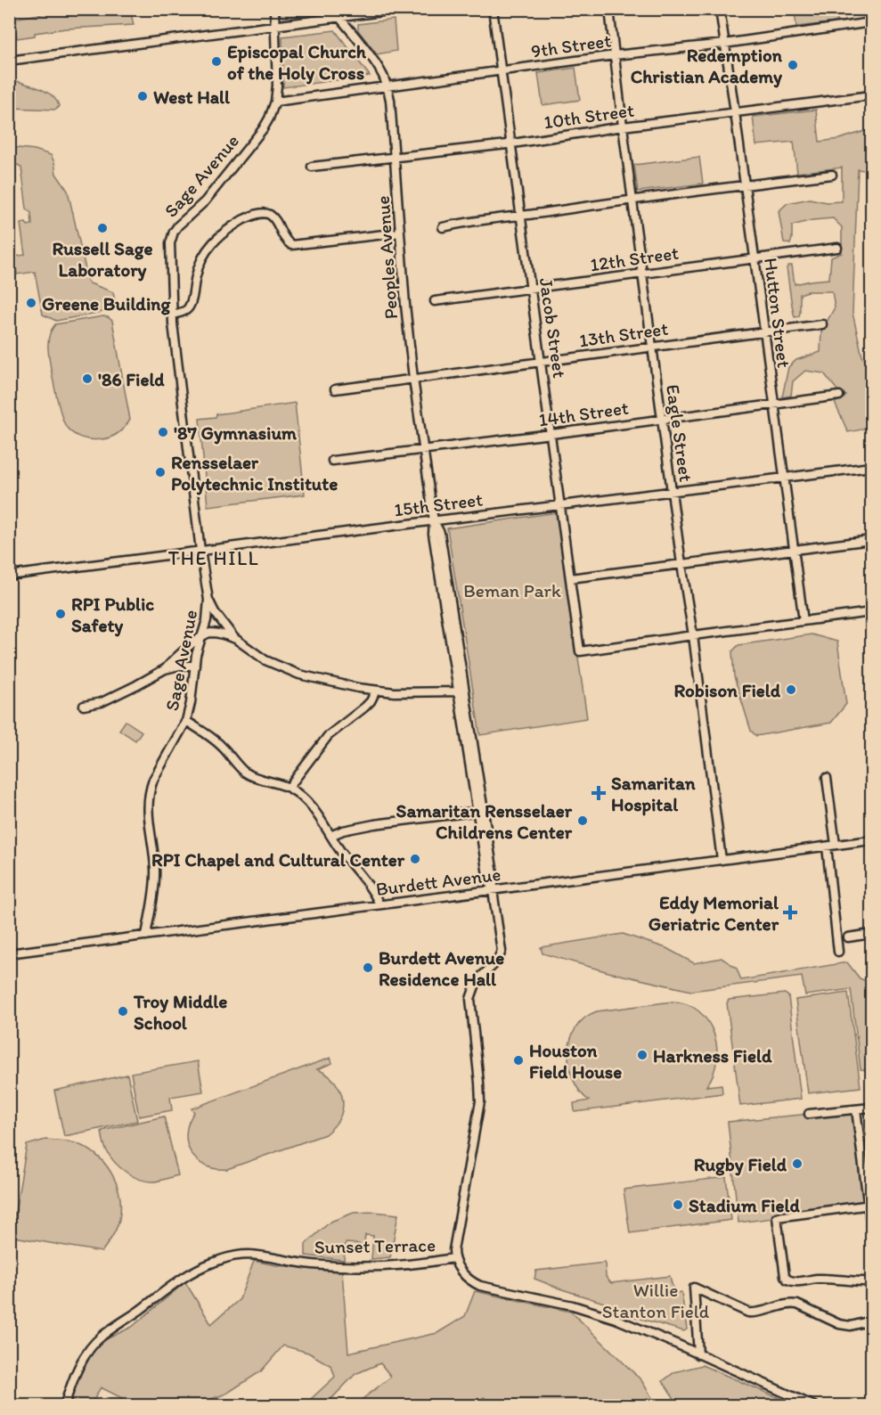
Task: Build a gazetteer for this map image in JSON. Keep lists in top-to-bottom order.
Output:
{
  "streets": {
    "street": [
      "9th Street",
      "10th Street",
      "Sage Avenue",
      "Peoples Avenue",
      "12th Street",
      "Hutton Street",
      "Jacob Street",
      "13th Street",
      "14th Street",
      "Eagle Street",
      "15th Street",
      "Burdett Avenue",
      "Sunset Terrace"
    ]
  },
  "crossings": [
    ["9th Street", "Sage Avenue"],
    ["9th Street", "Peoples Avenue"],
    ["9th Street", "Hutton Street"],
    ["9th Street", "Jacob Street"],
    ["9th Street", "Eagle Street"],
    ["10th Street", "Peoples Avenue"],
    ["10th Street", "Hutton Street"],
    ["10th Street", "Jacob Street"],
    ["10th Street", "Eagle Street"],
    ["Sage Avenue", "15th Street"],
    ["Sage Avenue", "Burdett Avenue"],
    ["Peoples Avenue", "13th Street"],
    ["Peoples Avenue", "14th Street"],
    ["Peoples Avenue", "15th Street"],
    ["Peoples Avenue", "Burdett Avenue"],
    ["Peoples Avenue", "Sunset Terrace"],
    ["12th Street", "Hutton Street"],
    ["12th Street", "Jacob Street"],
    ["12th Street", "Eagle Street"],
    ["Hutton Street", "13th Street"],
    ["Hutton Street", "14th Street"],
    ["Hutton Street", "15th Street"],
    ["Jacob Street", "13th Street"],
    ["Jacob Street", "14th Street"],
    ["Jacob Street", "Eagle Street"],
    ["Jacob Street", "15th Street"],
    ["13th Street", "Eagle Street"],
    ["14th Street", "Eagle Street"],
    ["Eagle Street", "15th Street"],
    ["Eagle Street", "Burdett Avenue"]
  ],
  "districts": ["THE HILL"],
  "parks": ["Beman Park", "Willie Stanton Field"],
  "places": {
    "other": [
      "Episcopal Church of the Holy Cross",
      "Redemption Christian Academy",
      "West Hall",
      "Russell Sage Laboratory",
      "Greene Building",
      "'86 Field",
      "'87 Gymnasium",
      "Rensselaer Polytechnic Institute",
      "RPI Public Safety",
      "Robison Field",
      "Samaritan Rensselaer Childrens Center",
      "RPI Chapel and Cultural Center",
      "Burdett Avenue Residence Hall",
      "Troy Middle School",
      "Harkness Field",
      "Houston Field House",
      "Rugby Field",
      "Stadium Field"
    ],
    "health": ["Samaritan Hospital", "Eddy Memorial Geriatric Center"]
  }
}
